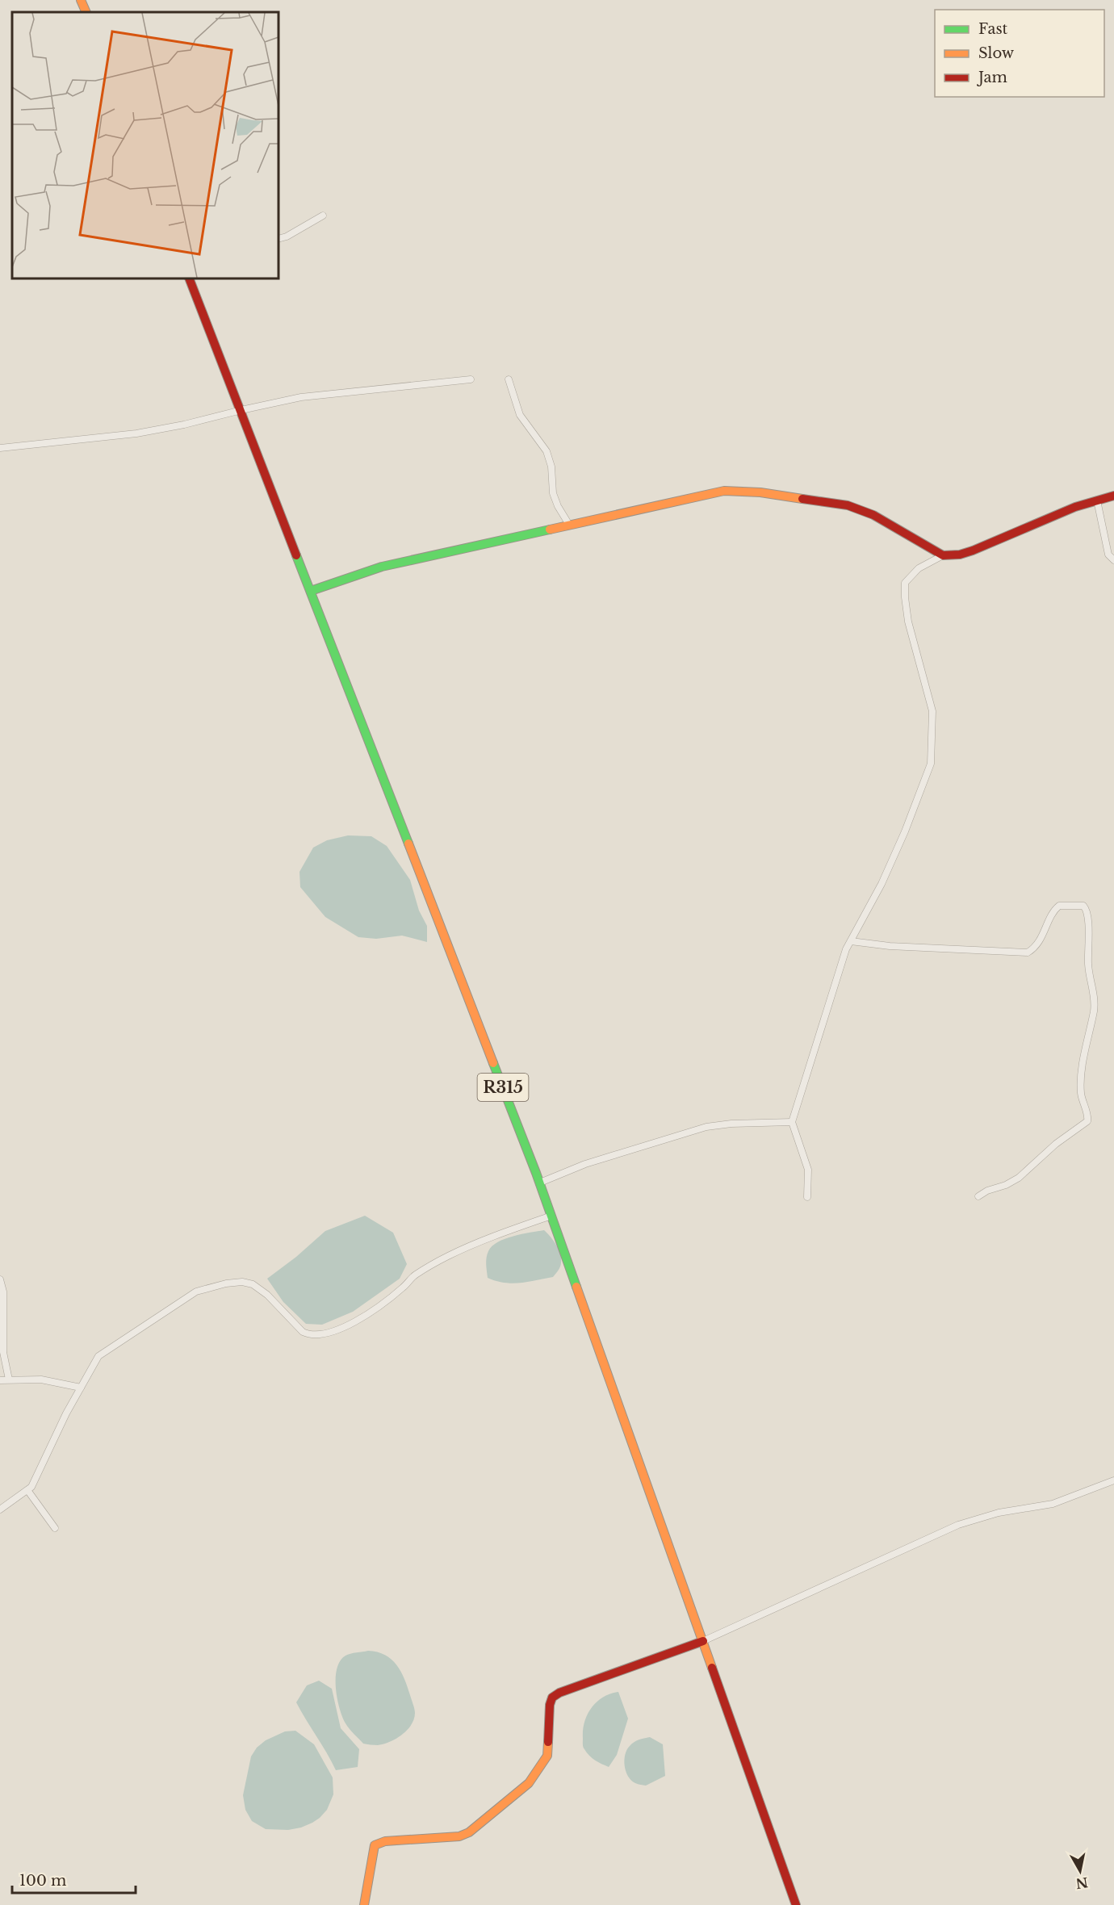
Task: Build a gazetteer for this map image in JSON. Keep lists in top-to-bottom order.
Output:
{
  "streets": {
    "main road": ["R315"]
  },
  "legend": ["Fast", "Slow", "Jam"],
  "scale_bar": "100 m",
  "north": "bottom"
}
